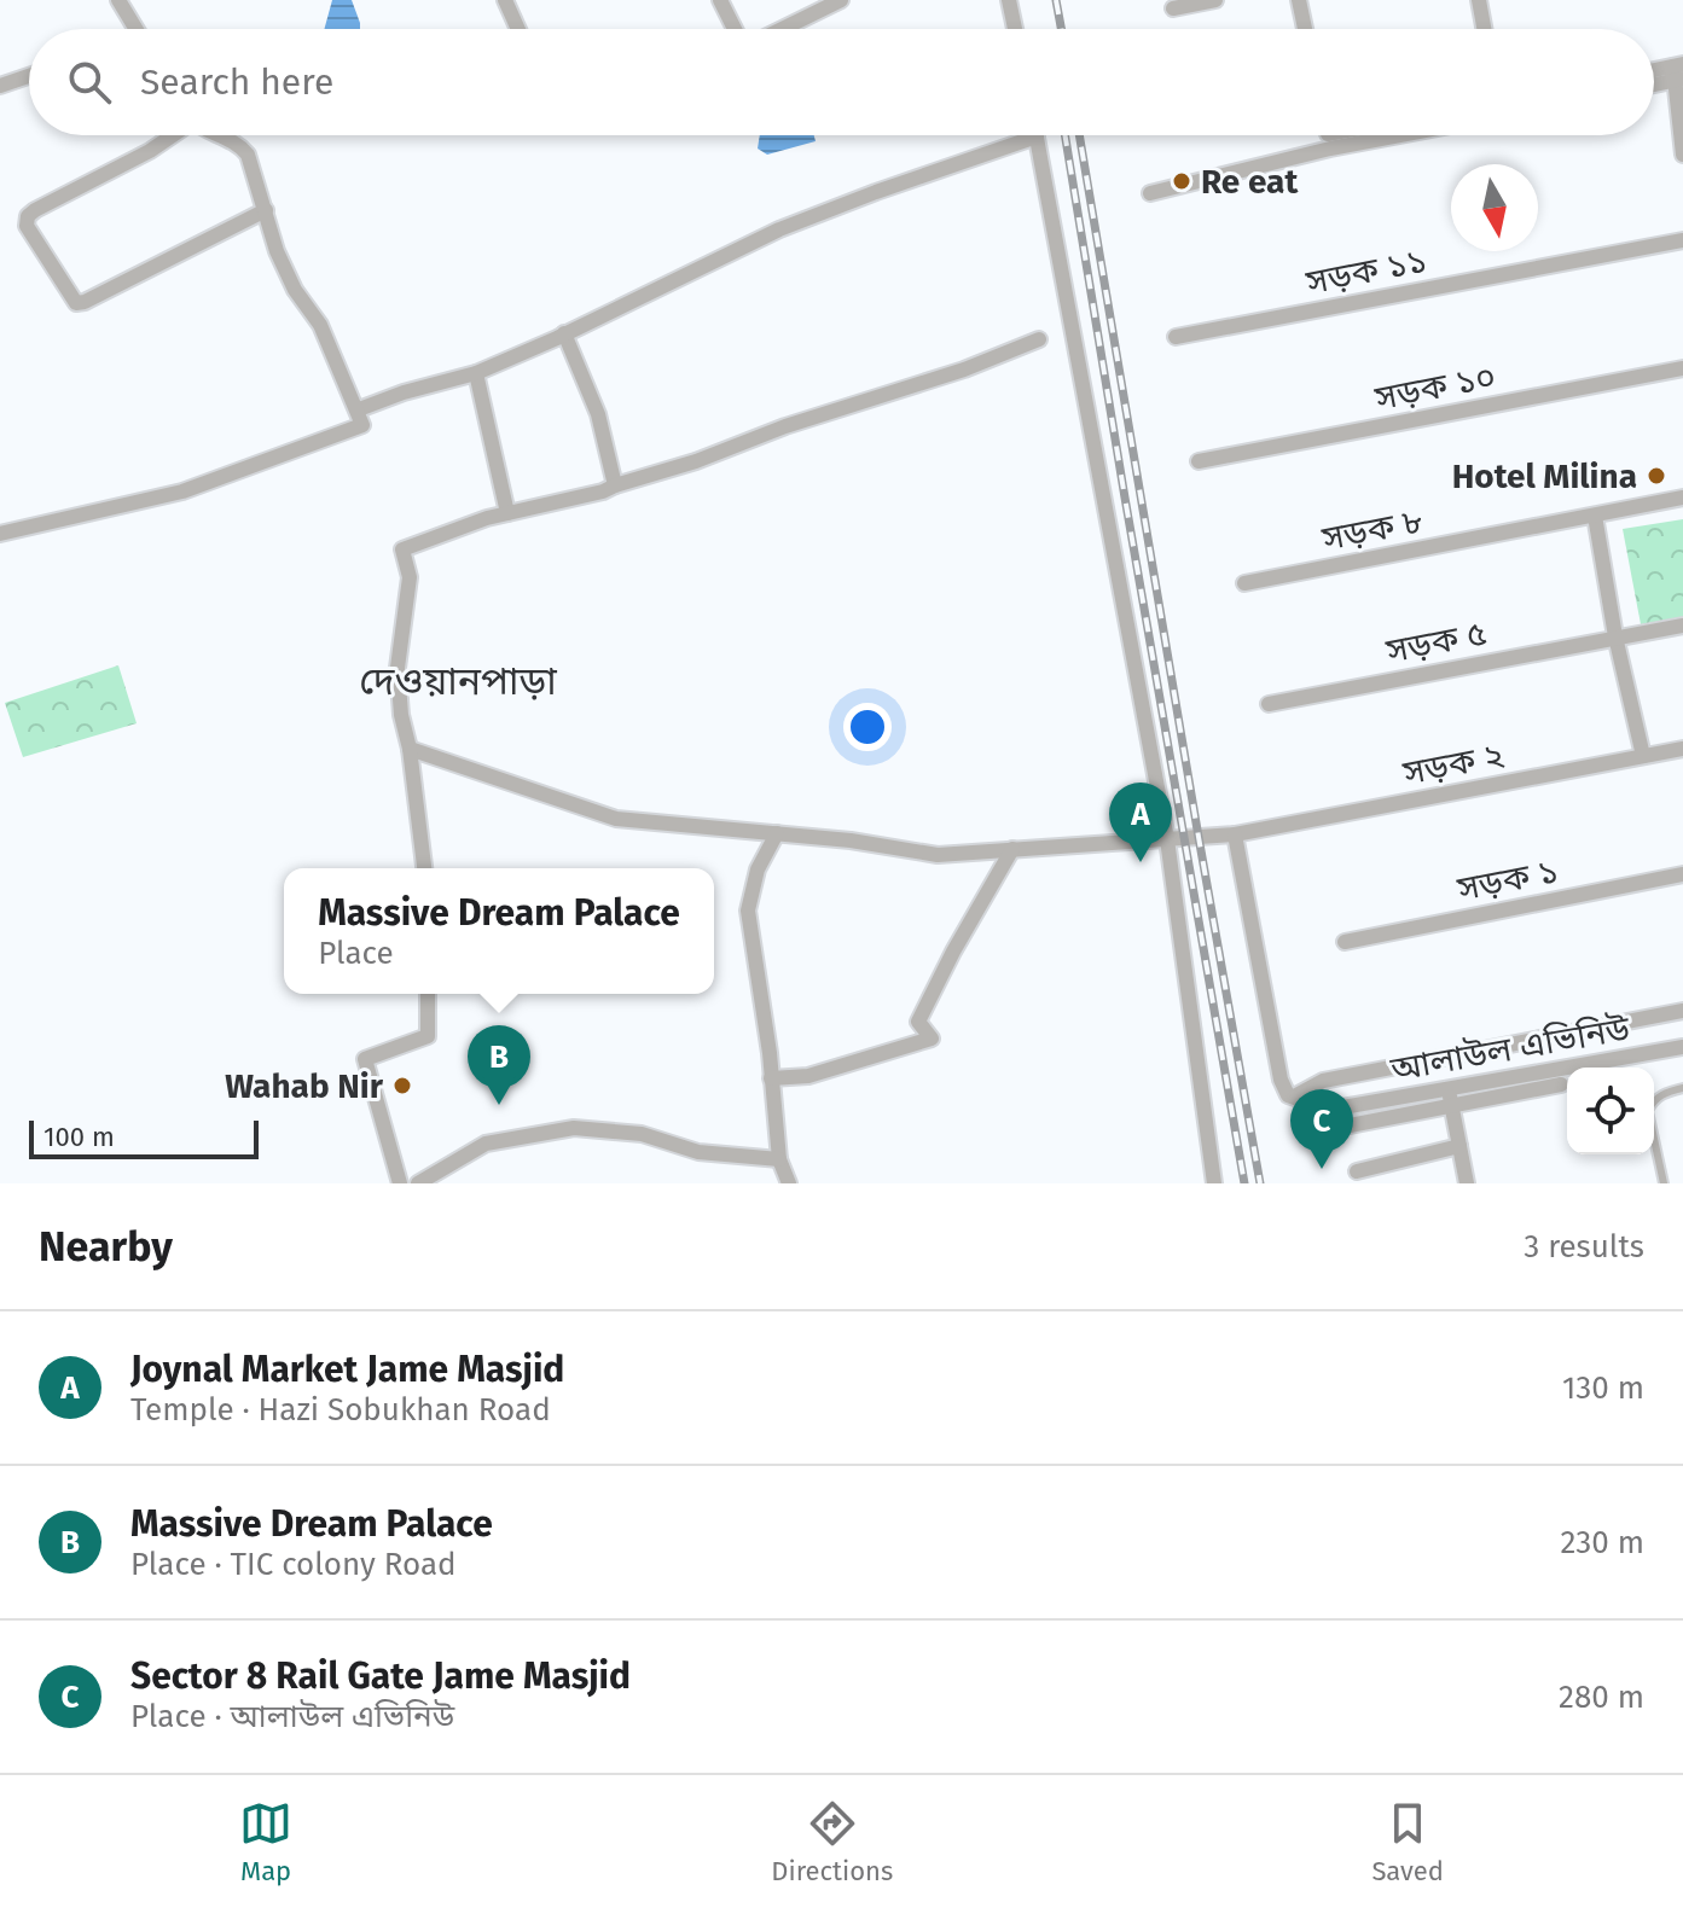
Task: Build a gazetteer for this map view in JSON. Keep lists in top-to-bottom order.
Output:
{
  "streets": {
    "street": [
      "সড়ক ১১",
      "সড়ক ১০",
      "সড়ক ৮",
      "সড়ক ৫",
      "সড়ক ২",
      "সড়ক ১",
      "আলাউল এভিনিউ"
    ]
  },
  "districts": ["দেওয়ানপাড়া"],
  "places": ["Re eat", "Hotel Milina", "Wahab Nir"],
  "scale_bar": "100 m",
  "north": "bottom",
  "page": {
    "search": "Search here",
    "pins": ["A", "B", "C"],
    "popup": ["Massive Dream Palace", "Place"],
    "scale": "100 m",
    "heading": ["Nearby", "3 results"],
    "list": [
      {
        "mark": "A",
        "name": "Joynal Market Jame Masjid",
        "note": "Temple · Hazi Sobukhan Road",
        "value": "130 m"
      },
      {
        "mark": "B",
        "name": "Massive Dream Palace",
        "note": "Place · TIC colony Road",
        "value": "230 m"
      },
      {
        "mark": "C",
        "name": "Sector 8 Rail Gate Jame Masjid",
        "note": "Place · আলাউল এভিনিউ",
        "value": "280 m"
      }
    ],
    "nav": ["Map", "Directions", "Saved"]
  }
}
